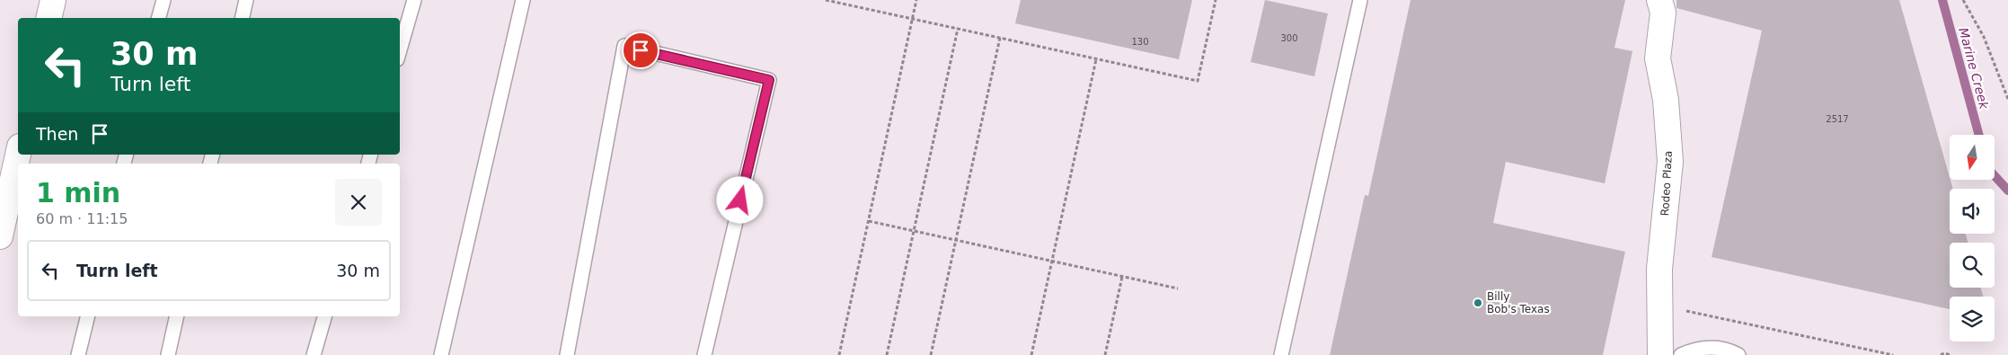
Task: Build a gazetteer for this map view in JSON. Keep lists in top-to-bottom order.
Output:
{
  "streets": {
    "street": ["Rodeo Plaza"]
  },
  "water": ["Marine Creek"],
  "places": ["Billy Bob's Texas"],
  "house_numbers": ["300", "130", "2517"],
  "north": "bottom",
  "page": {
    "turn": ["30 m", "Turn left"],
    "then": "Then",
    "heading": ["1 min", "60 m · 11:15"],
    "list": [
      {
        "name": "Turn left",
        "value": "30 m"
      }
    ]
  }
}
